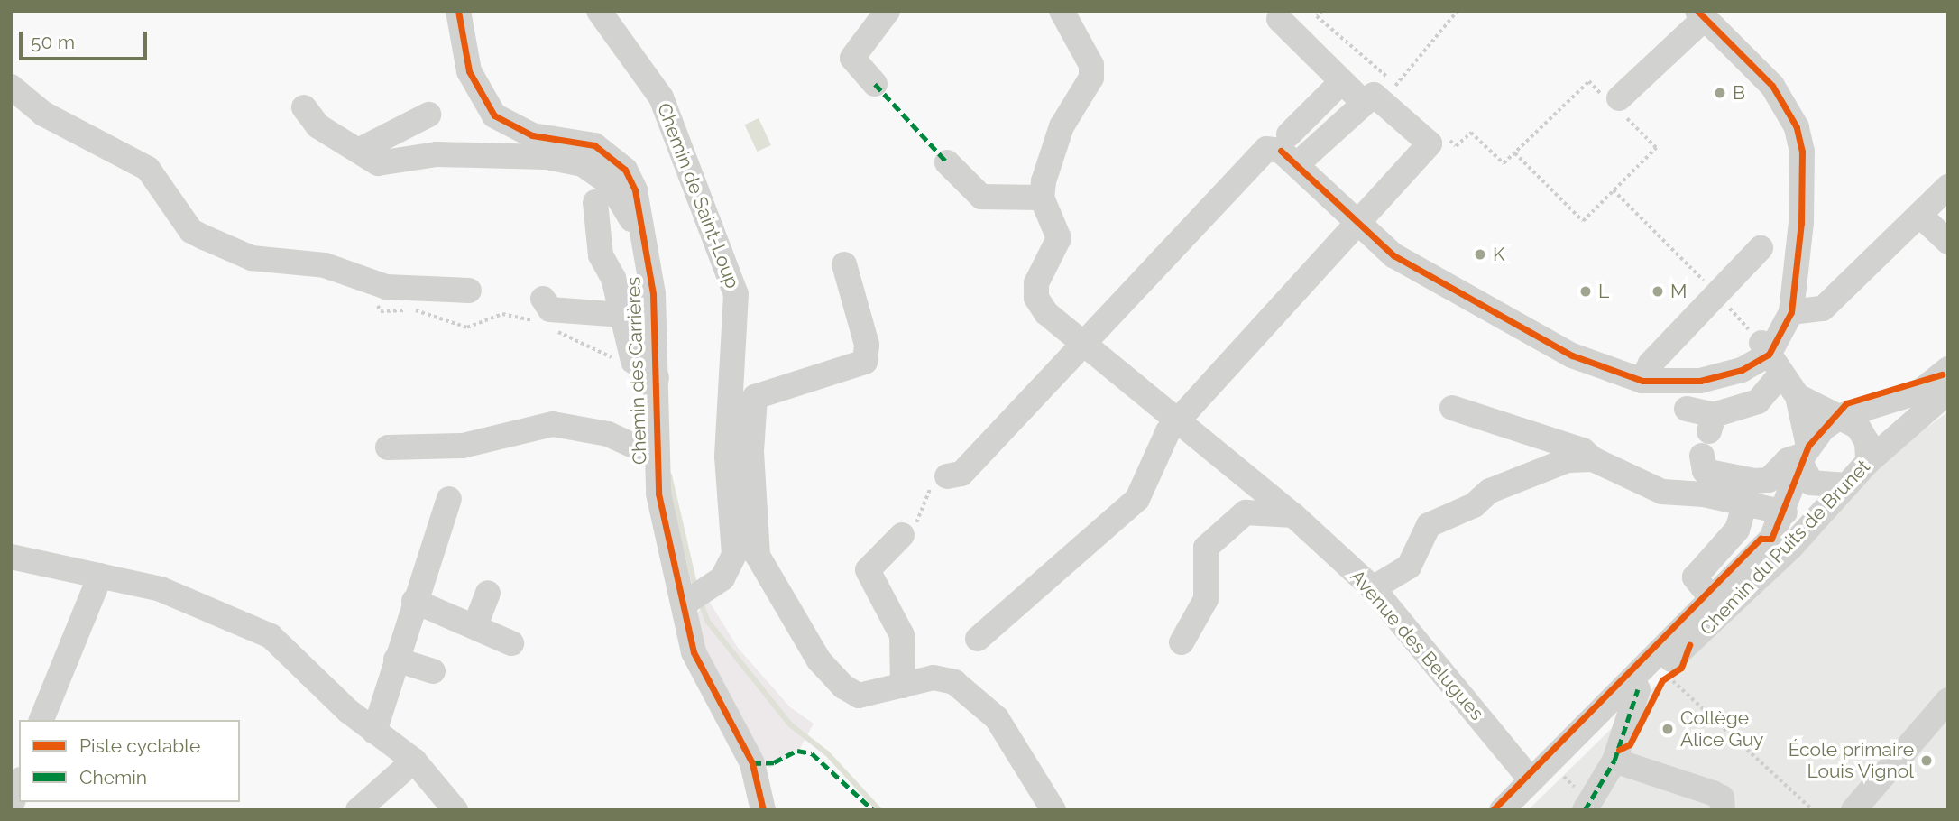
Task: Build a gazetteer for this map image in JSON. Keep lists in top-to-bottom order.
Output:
{
  "streets": {
    "street": [
      "Chemin de Saint-Loup",
      "Chemin des Carrières",
      "Chemin du Puits de Brunet",
      "Avenue des Belugues"
    ]
  },
  "crossings": [
    ["Chemin du Puits de Brunet", "Avenue des Belugues"]
  ],
  "places": [
    "B",
    "K",
    "L",
    "M",
    "Collège Alice Guy",
    "École primaire Louis Vignol"
  ],
  "legend": ["Piste cyclable", "Chemin"],
  "scale_bar": "50 m"
}
